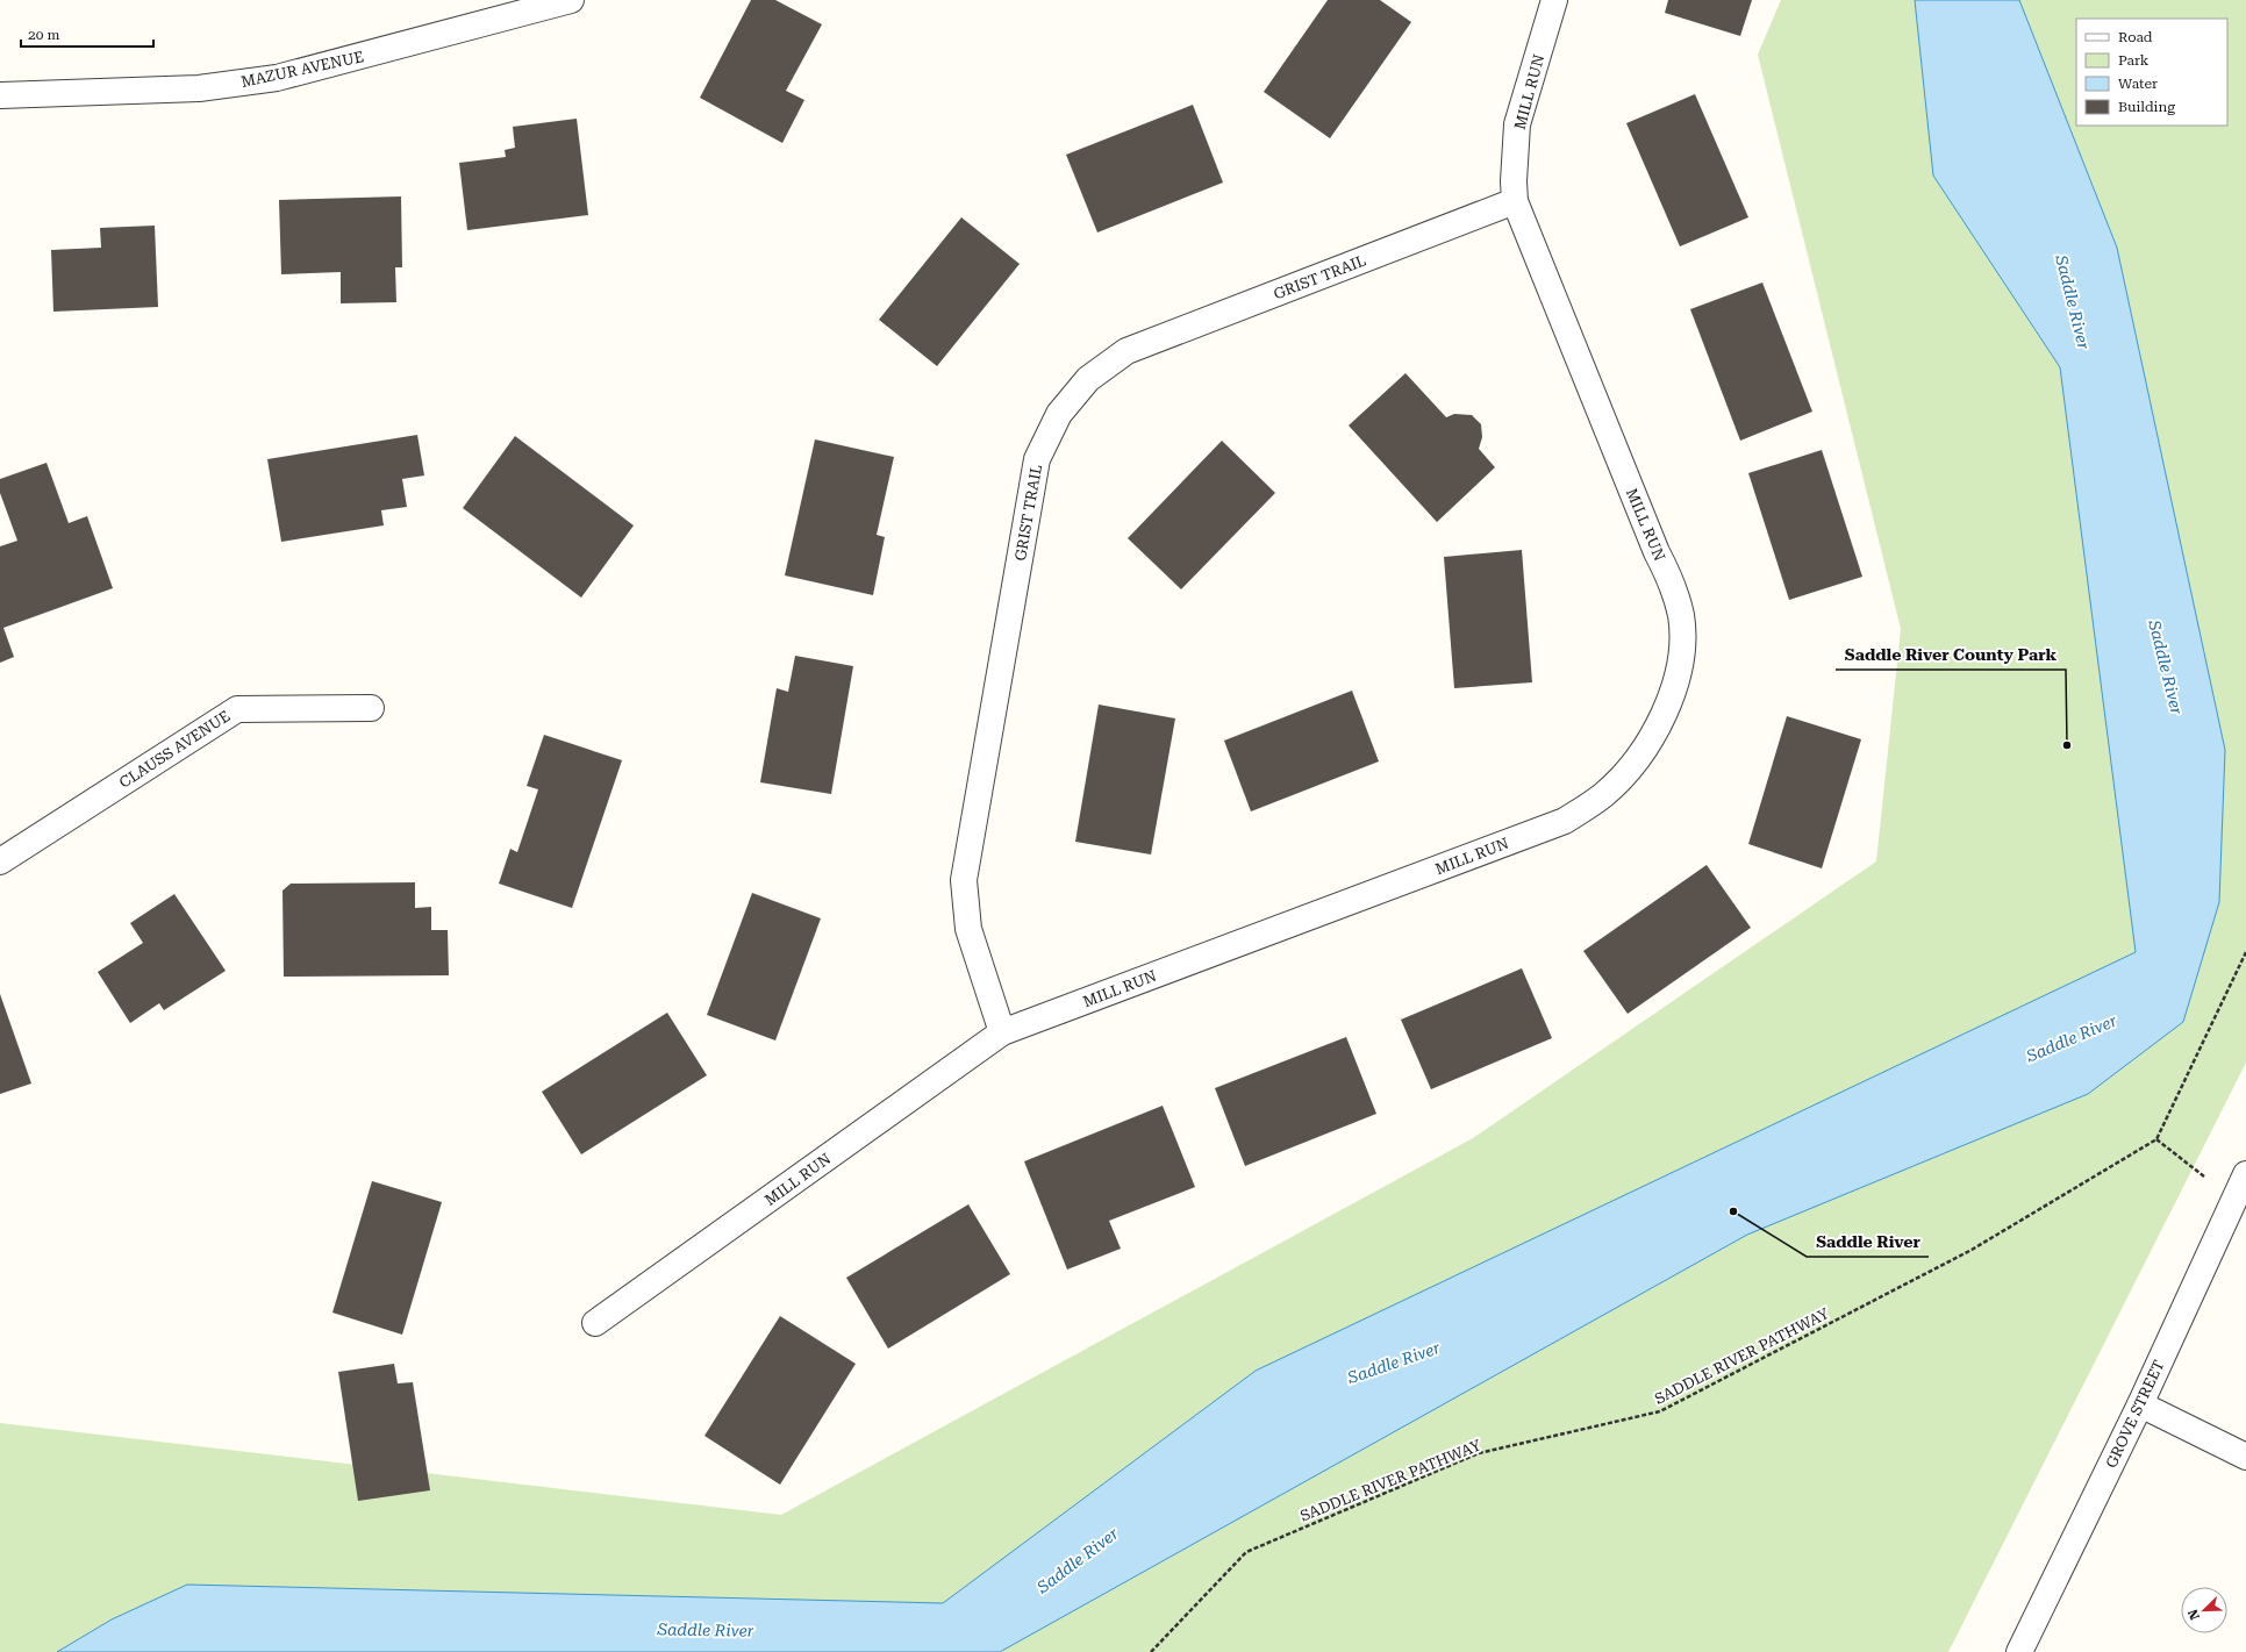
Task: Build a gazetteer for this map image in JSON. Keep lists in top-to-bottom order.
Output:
{
  "streets": {
    "street": [
      "MAZUR AVENUE",
      "MILL RUN",
      "GRIST TRAIL",
      "CLAUSS AVENUE",
      "GROVE STREET"
    ],
    "path": ["SADDLE RIVER PATHWAY"]
  },
  "crossings": [
    ["MILL RUN", "GRIST TRAIL"]
  ],
  "water": ["Saddle River"],
  "places": ["Saddle River County Park", "Saddle River"],
  "legend": [
    "Road",
    "Park",
    "Water",
    "Building"
  ],
  "scale_bar": "20 m",
  "north": "bottom left"
}
